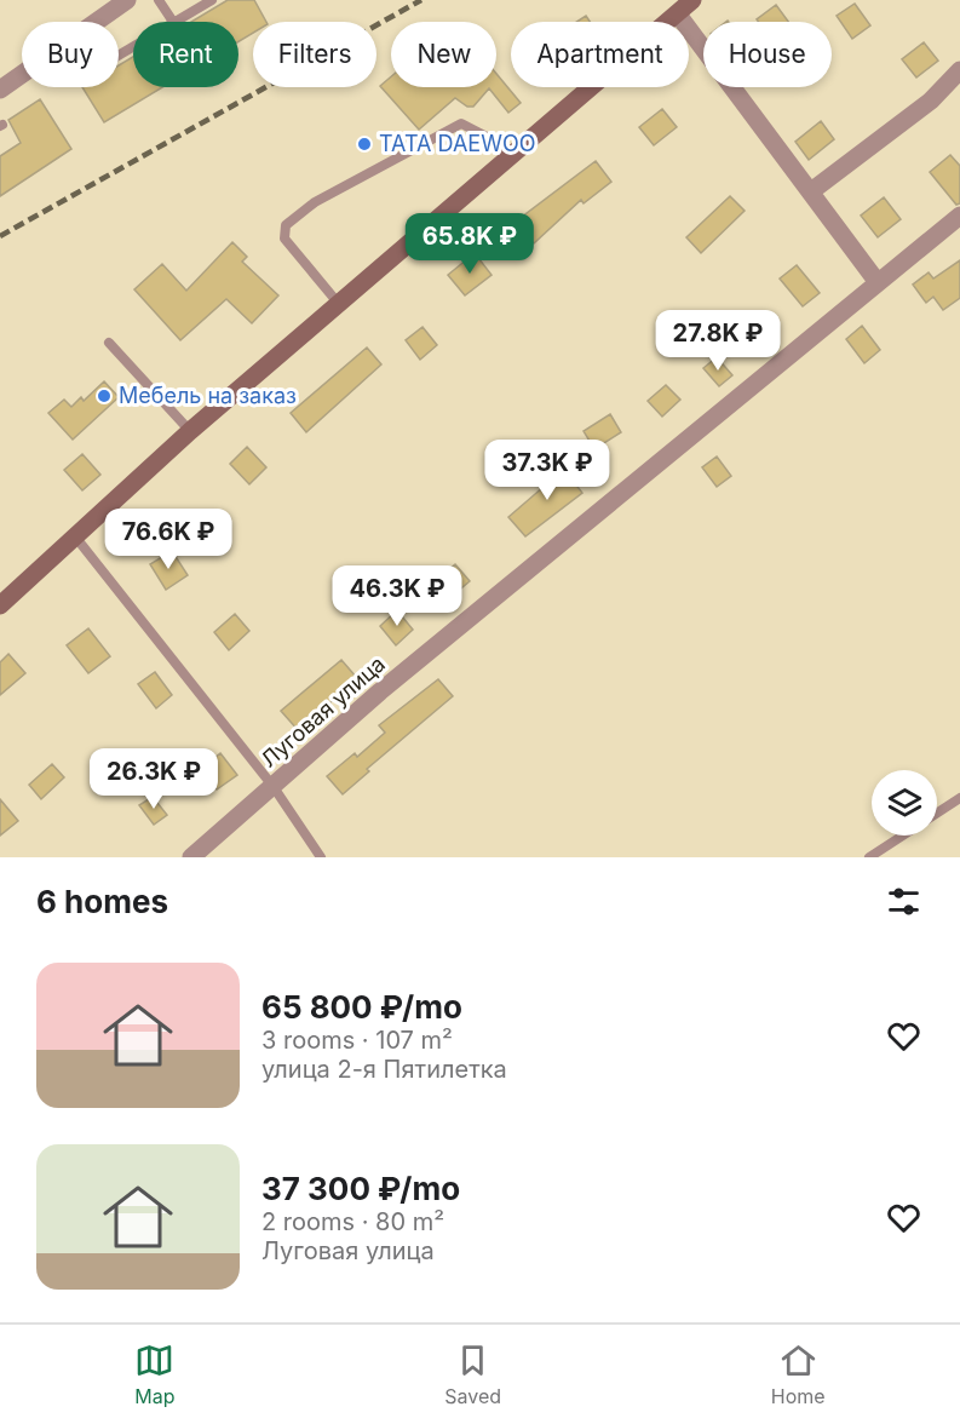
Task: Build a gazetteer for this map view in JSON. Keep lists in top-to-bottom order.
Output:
{
  "streets": {
    "street": ["Луговая улица"]
  },
  "places": ["TATA DAEWOO", "Мебель на заказ"],
  "page": {
    "chip": [
      "Buy",
      "Rent",
      "Filters",
      "New",
      "Apartment",
      "House"
    ],
    "price": [
      "65.8K ₽",
      "27.8K ₽",
      "37.3K ₽",
      "76.6K ₽",
      "46.3K ₽",
      "26.3K ₽"
    ],
    "heading": "6 homes",
    "list": [
      {
        "name": "65 800 ₽/mo",
        "note": "3 rooms · 107 m² · улица 2-я Пятилетка"
      },
      {
        "name": "37 300 ₽/mo",
        "note": "2 rooms · 80 m² · Луговая улица"
      }
    ],
    "tabs": ["Map", "Saved", "Home"]
  }
}
